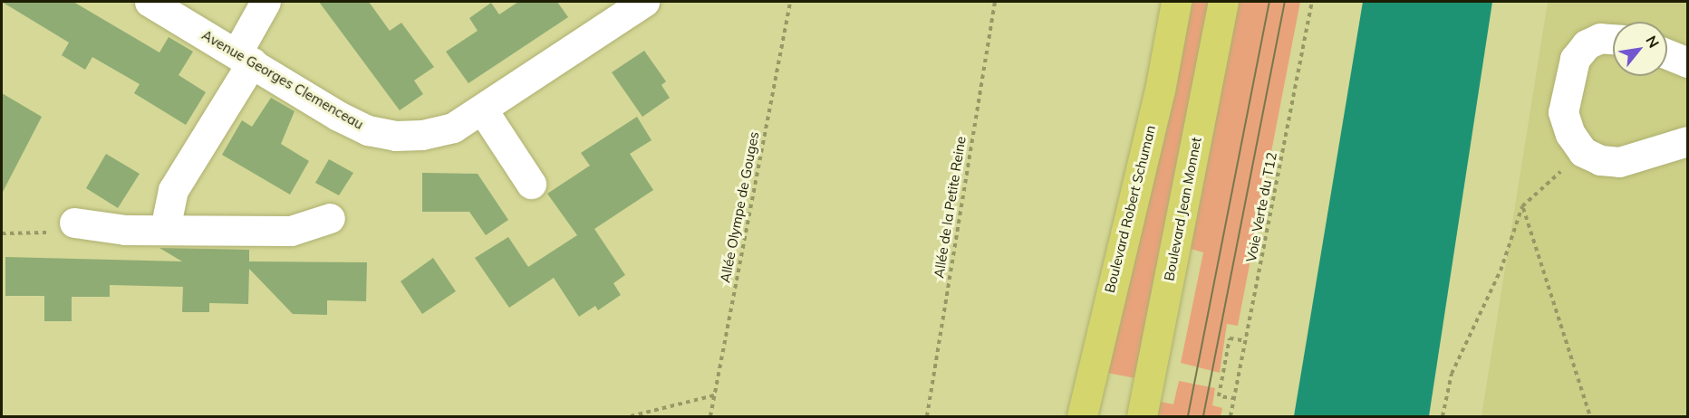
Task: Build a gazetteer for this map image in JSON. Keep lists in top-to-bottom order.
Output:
{
  "streets": {
    "main road": ["Boulevard Robert Schuman", "Boulevard Jean Monnet"],
    "street": ["Avenue Georges Clemenceau"],
    "path": ["Allée Olympe de Gouges", "Allée de la Petite Reine", "Voie Verte du T12"]
  },
  "north": "top right"
}
